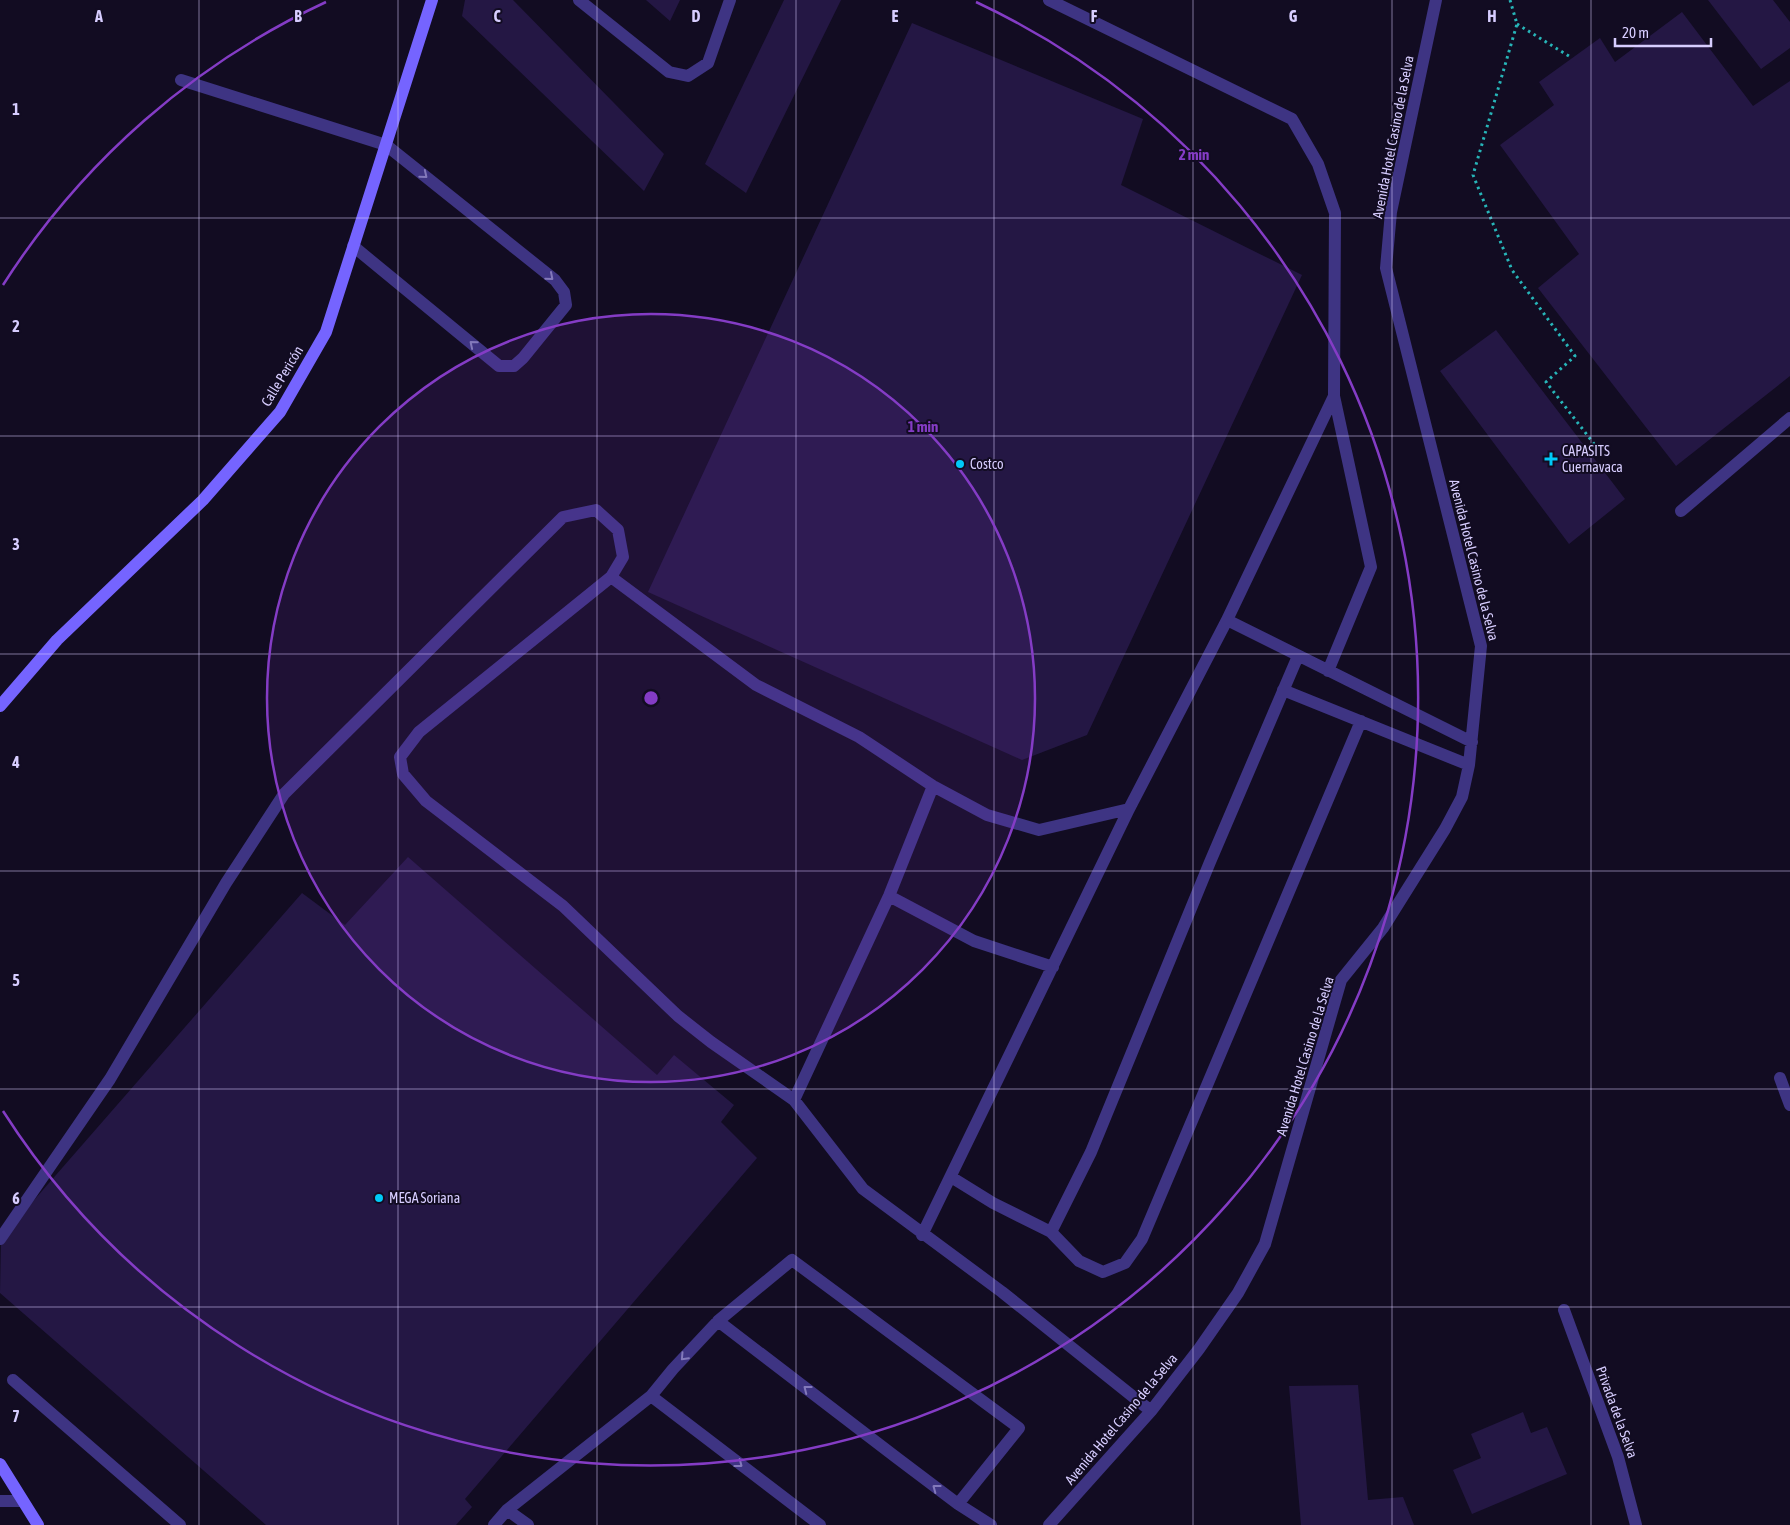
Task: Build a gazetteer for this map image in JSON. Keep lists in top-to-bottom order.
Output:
{
  "streets": {
    "street": ["Avenida Hotel Casino de la Selva", "Calle Pericón", "Privada de la Selva"]
  },
  "places": {
    "health": ["CAPASITS Cuernavaca"],
    "other": ["Costco", "MEGA Soriana"]
  },
  "scale_bar": "20 m",
  "grid": {
    "columns": [
      "A",
      "B",
      "C",
      "D",
      "E",
      "F",
      "G",
      "H"
    ],
    "rows": [
      "1",
      "2",
      "3",
      "4",
      "5",
      "6",
      "7"
    ]
  },
  "rings": ["2 min", "1 min"]
}
